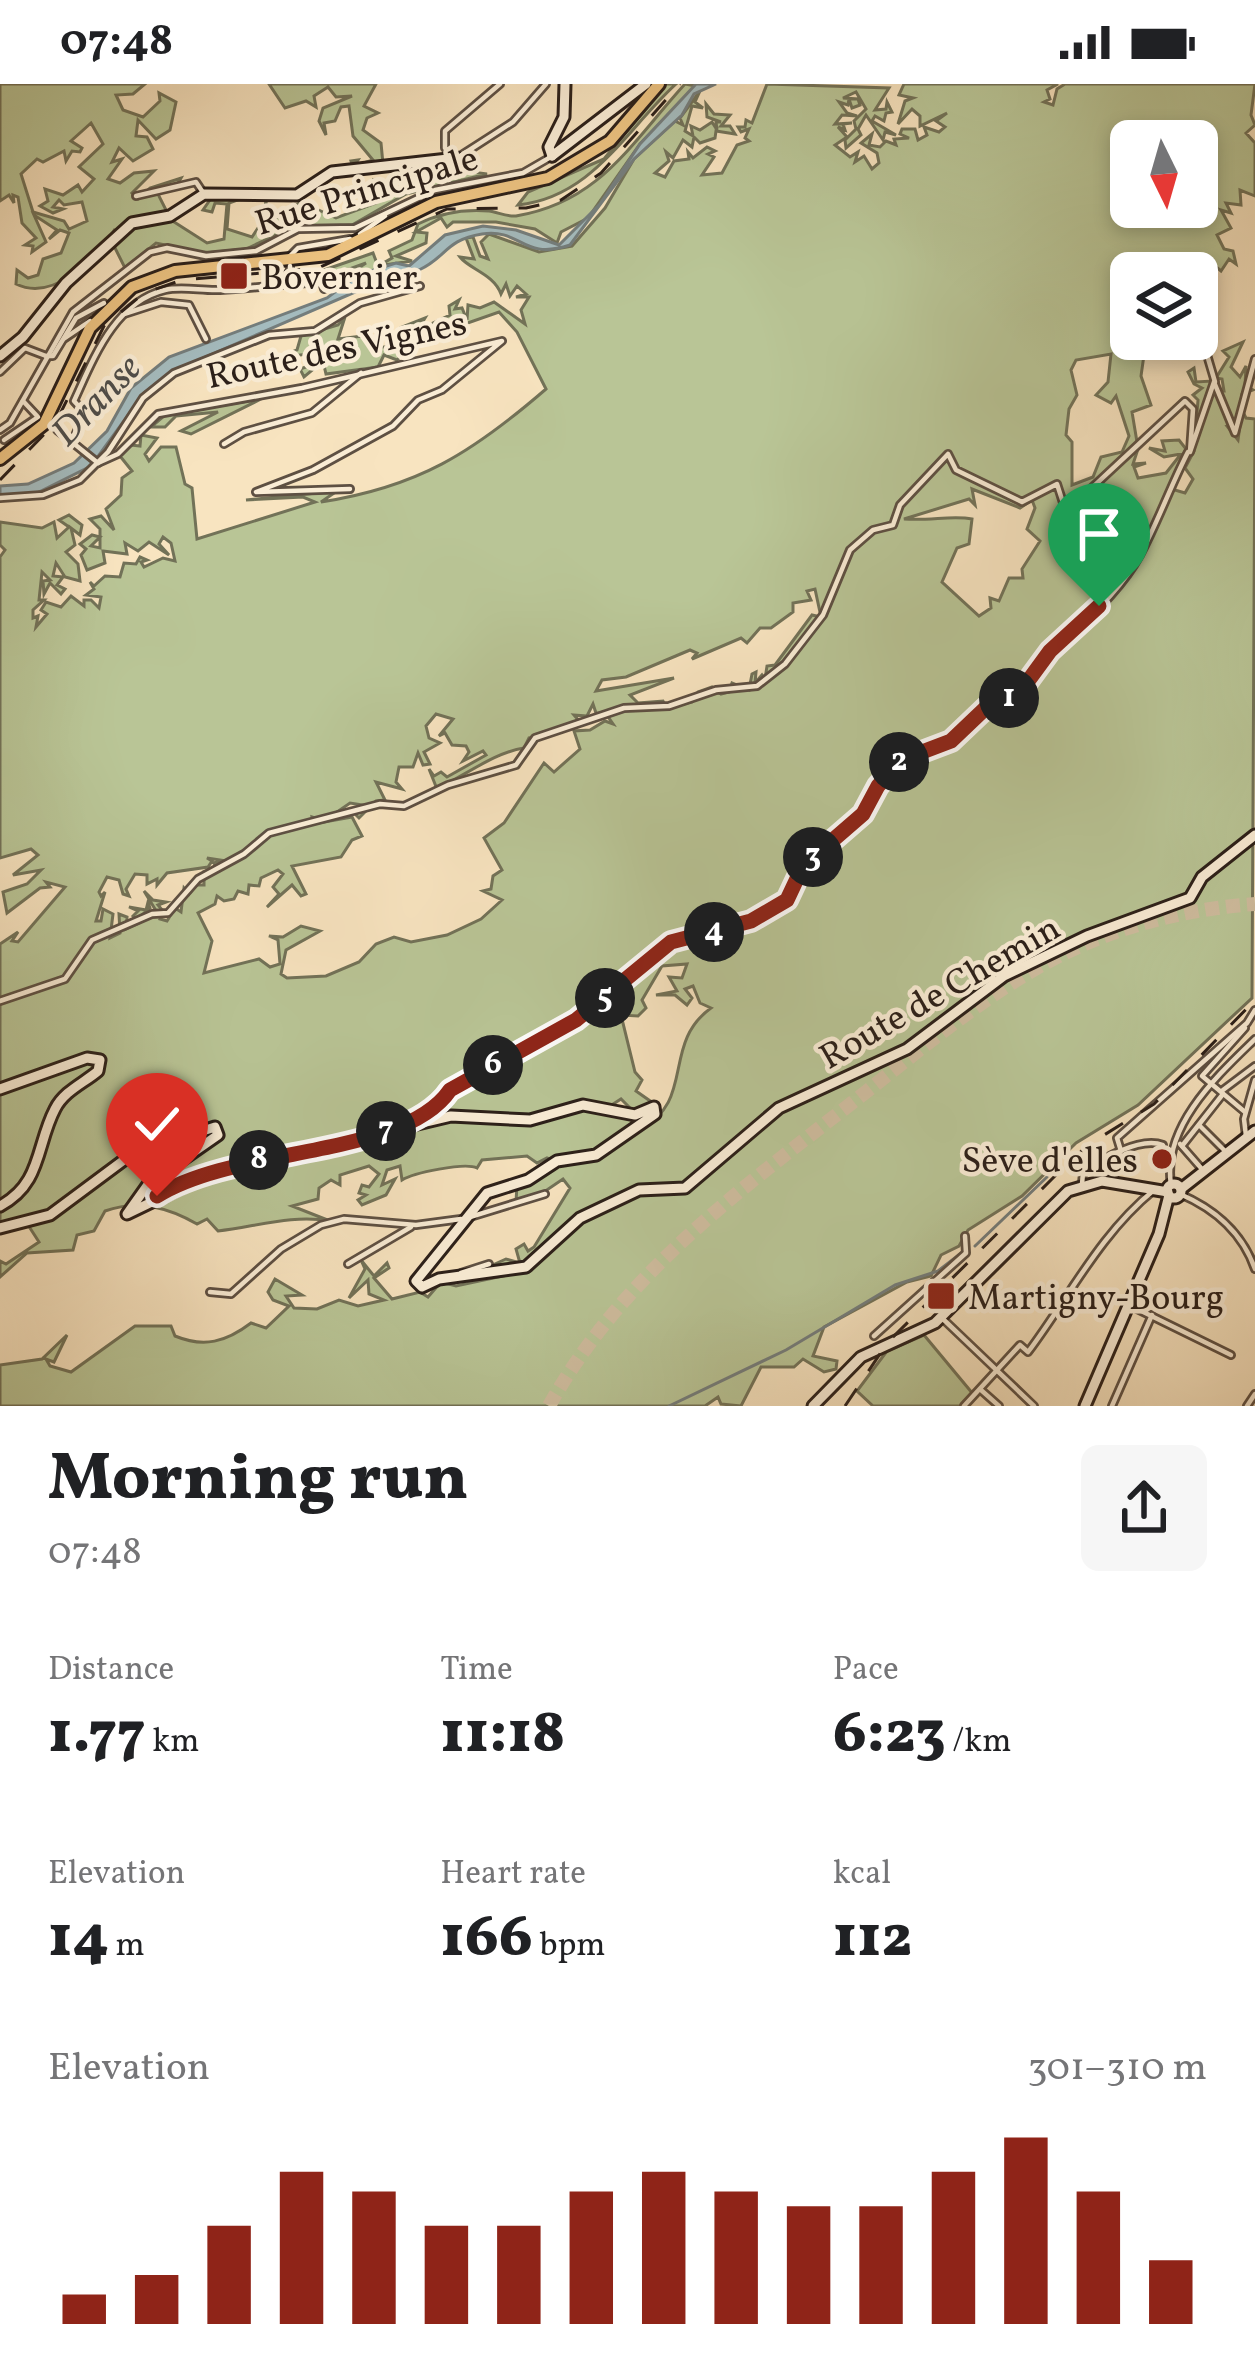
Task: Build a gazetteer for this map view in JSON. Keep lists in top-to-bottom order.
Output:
{
  "streets": {
    "street": ["Rue Principale", "Route des Vignes", "Route de Chemin"]
  },
  "water": ["Dranse"],
  "places": {
    "transit": ["Bovernier", "Martigny-Bourg"],
    "other": ["Sève d'elles"]
  },
  "north": "bottom",
  "page": {
    "status": "07:48",
    "pins": [
      "1",
      "2",
      "3",
      "4",
      "5",
      "6",
      "7",
      "8"
    ],
    "heading": ["Morning run", "07:48"],
    "stats": [
      ["Distance", "1.77 km"],
      ["Time", "11:18"],
      ["Pace", "6:23 /km"],
      ["Elevation", "14 m"],
      ["Heart rate", "166 bpm"],
      ["kcal", "112"]
    ],
    "chart": ["Elevation", "301–310 m"]
  }
}
